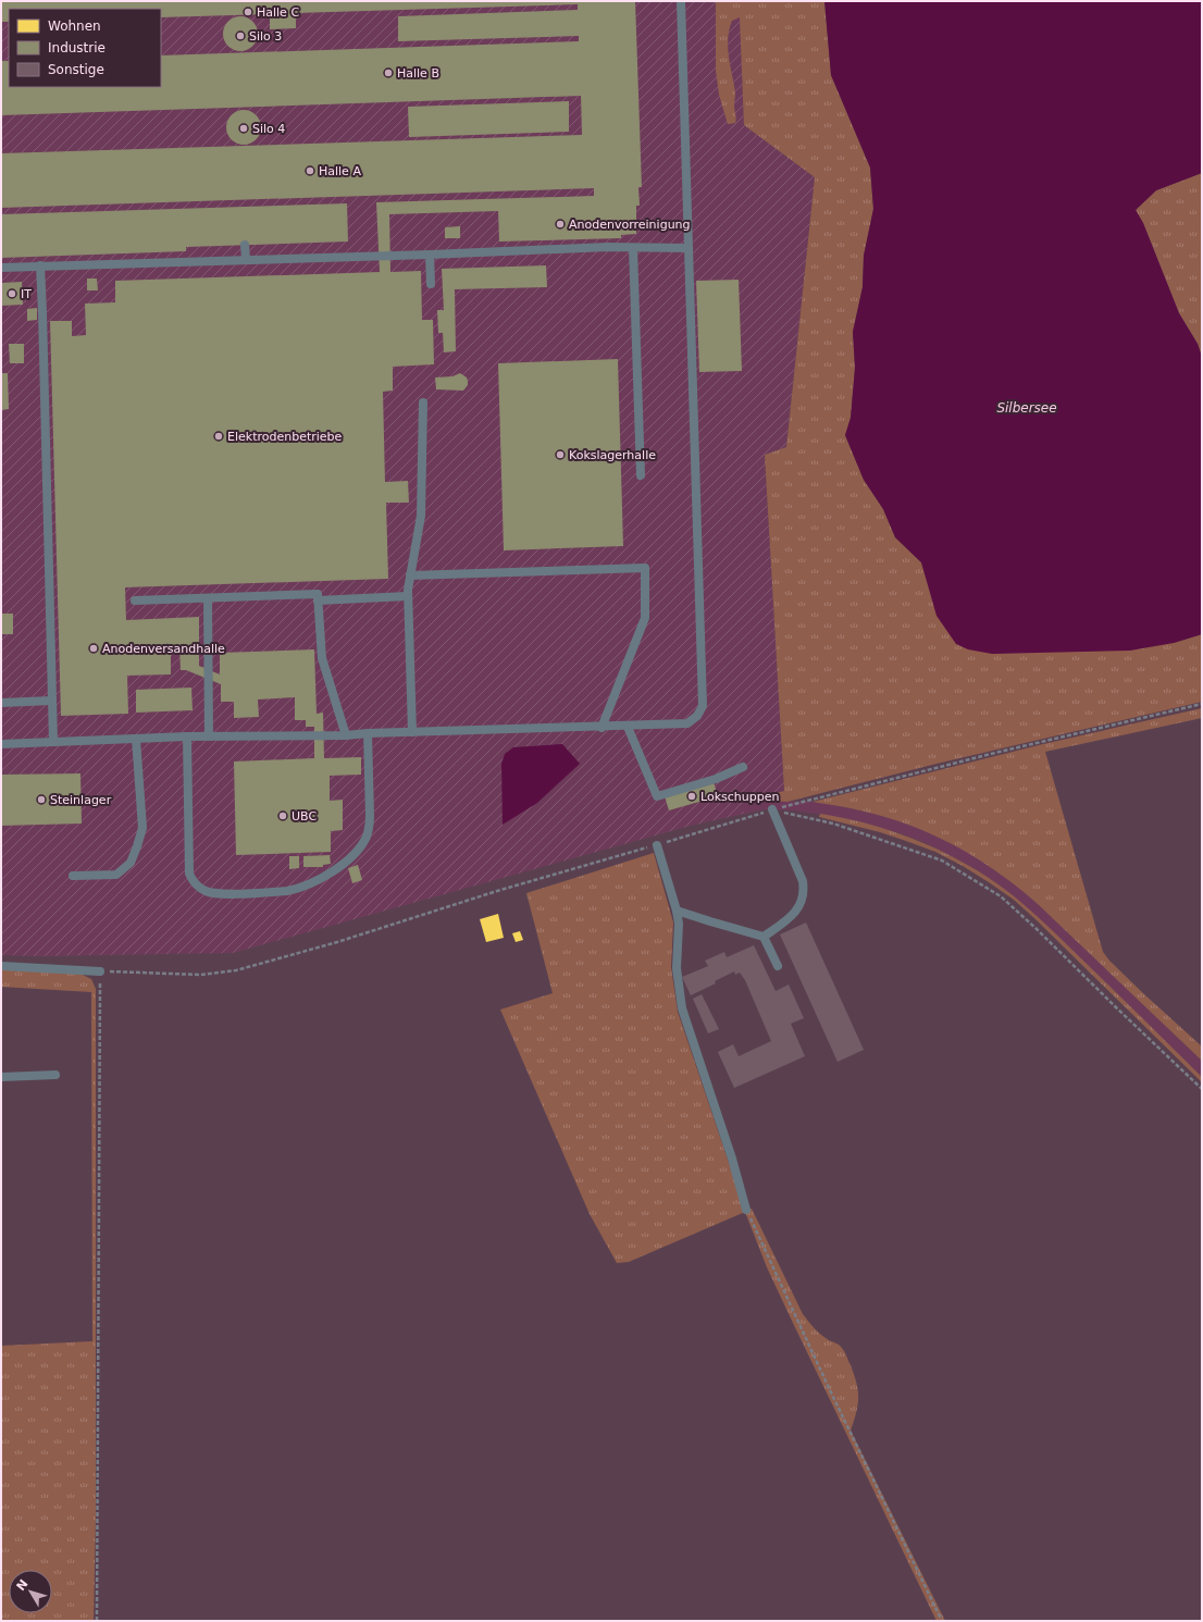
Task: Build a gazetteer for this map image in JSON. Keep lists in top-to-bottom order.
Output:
{
  "water": ["Silbersee"],
  "places": [
    "Halle C",
    "Silo 3",
    "Halle B",
    "Silo 4",
    "Halle A",
    "Anodenvorreinigung",
    "IT",
    "Elektrodenbetriebe",
    "Kokslagerhalle",
    "Anodenversandhalle",
    "Lokschuppen",
    "Steinlager",
    "UBC"
  ],
  "legend": ["Wohnen", "Industrie", "Sonstige"],
  "north": "top left"
}
